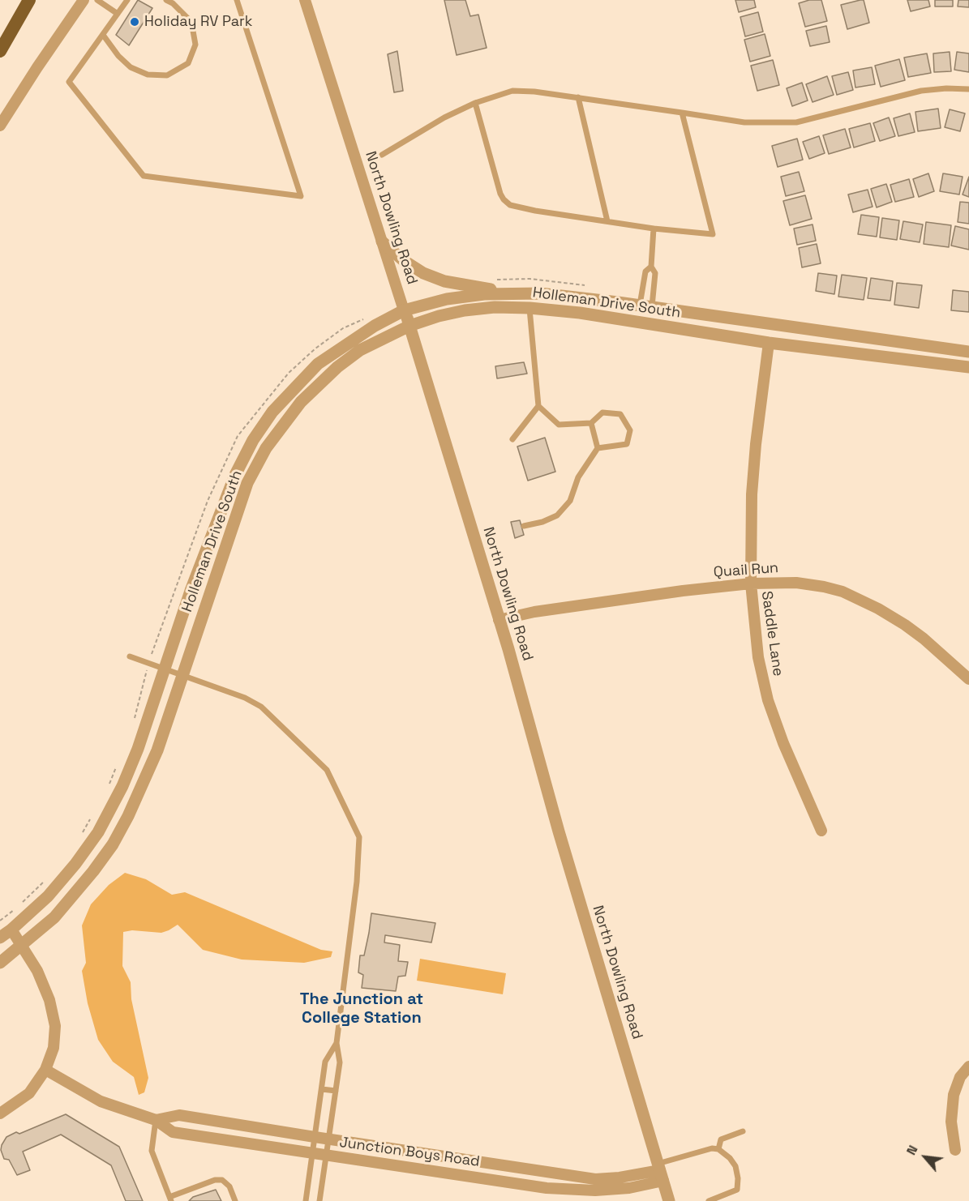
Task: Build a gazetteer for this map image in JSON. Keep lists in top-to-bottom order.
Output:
{
  "streets": {
    "street": [
      "North Dowling Road",
      "Holleman Drive South",
      "Quail Run",
      "Saddle Lane",
      "Junction Boys Road"
    ]
  },
  "crossings": [
    ["North Dowling Road", "Holleman Drive South"],
    ["North Dowling Road", "Quail Run"],
    ["North Dowling Road", "Junction Boys Road"],
    ["Holleman Drive South", "Saddle Lane"],
    ["Quail Run", "Saddle Lane"]
  ],
  "districts": ["The Junction at College Station"],
  "places": ["Holiday RV Park"],
  "north": "top left"
}
